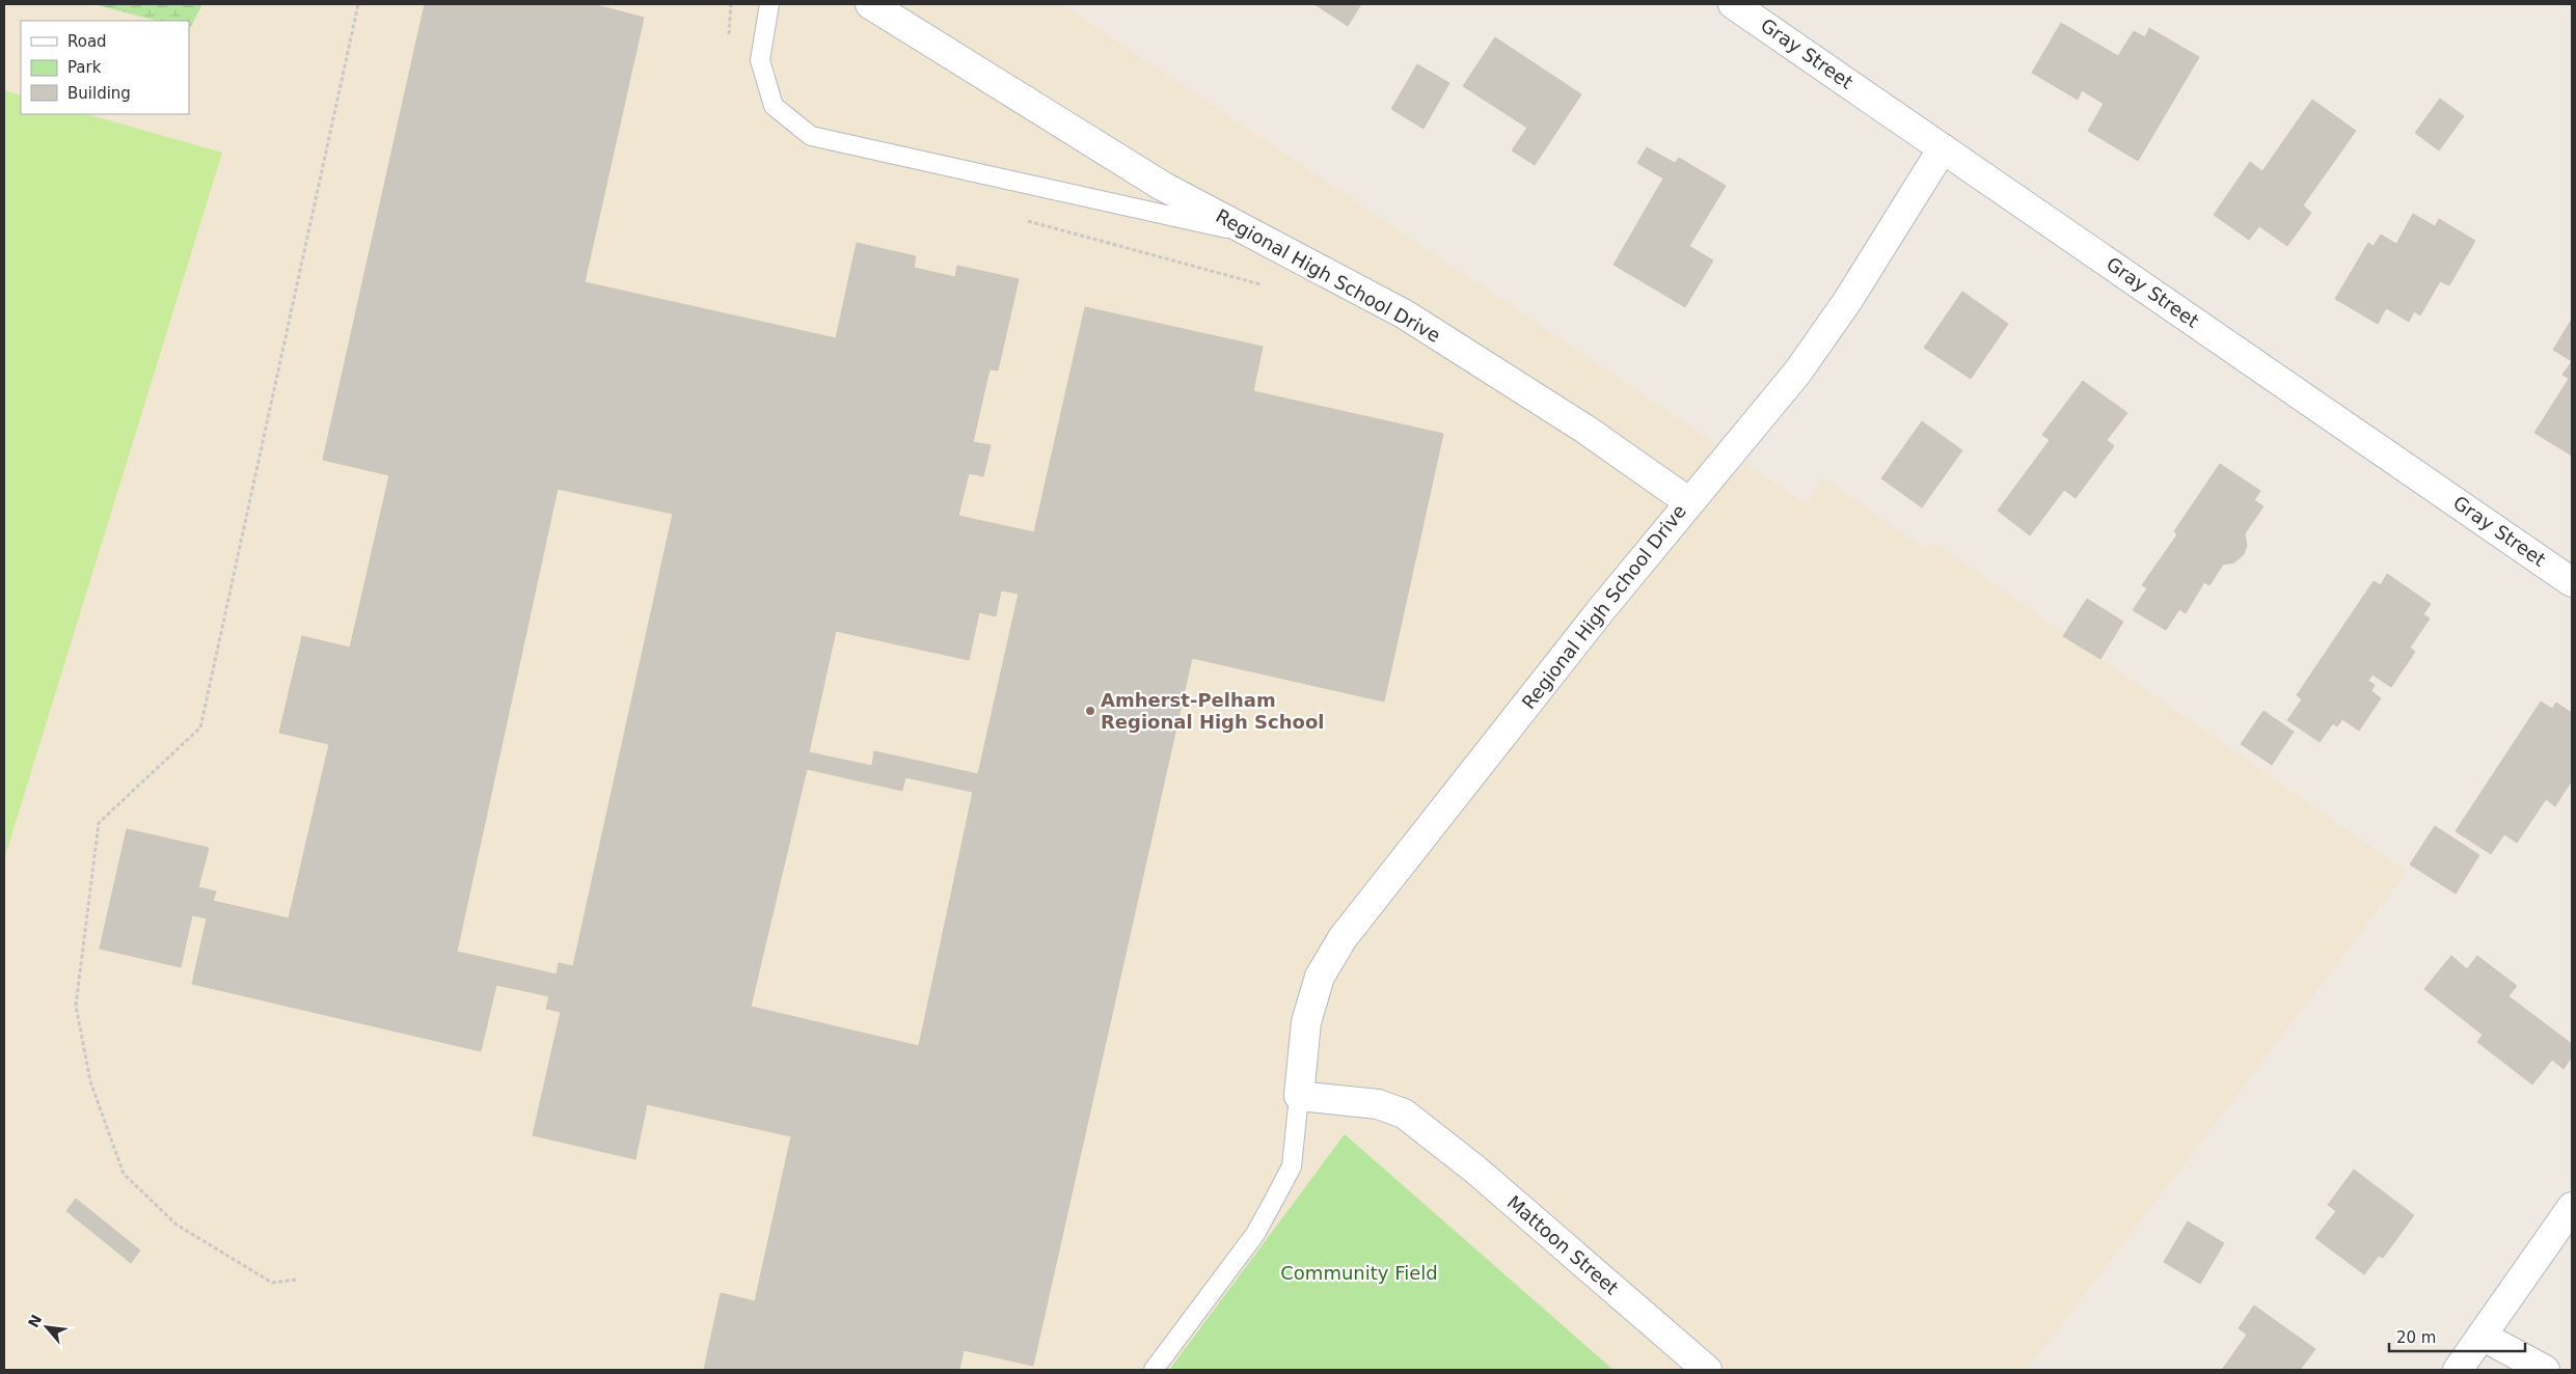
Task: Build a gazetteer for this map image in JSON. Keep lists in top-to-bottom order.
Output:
{
  "streets": {
    "street": ["Gray Street", "Regional High School Drive", "Mattoon Street"]
  },
  "crossings": [
    ["Regional High School Drive", "Mattoon Street"]
  ],
  "parks": ["Community Field"],
  "places": ["Amherst-Pelham Regional High School"],
  "legend": ["Road", "Park", "Building"],
  "scale_bar": "20 m",
  "north": "top left"
}
